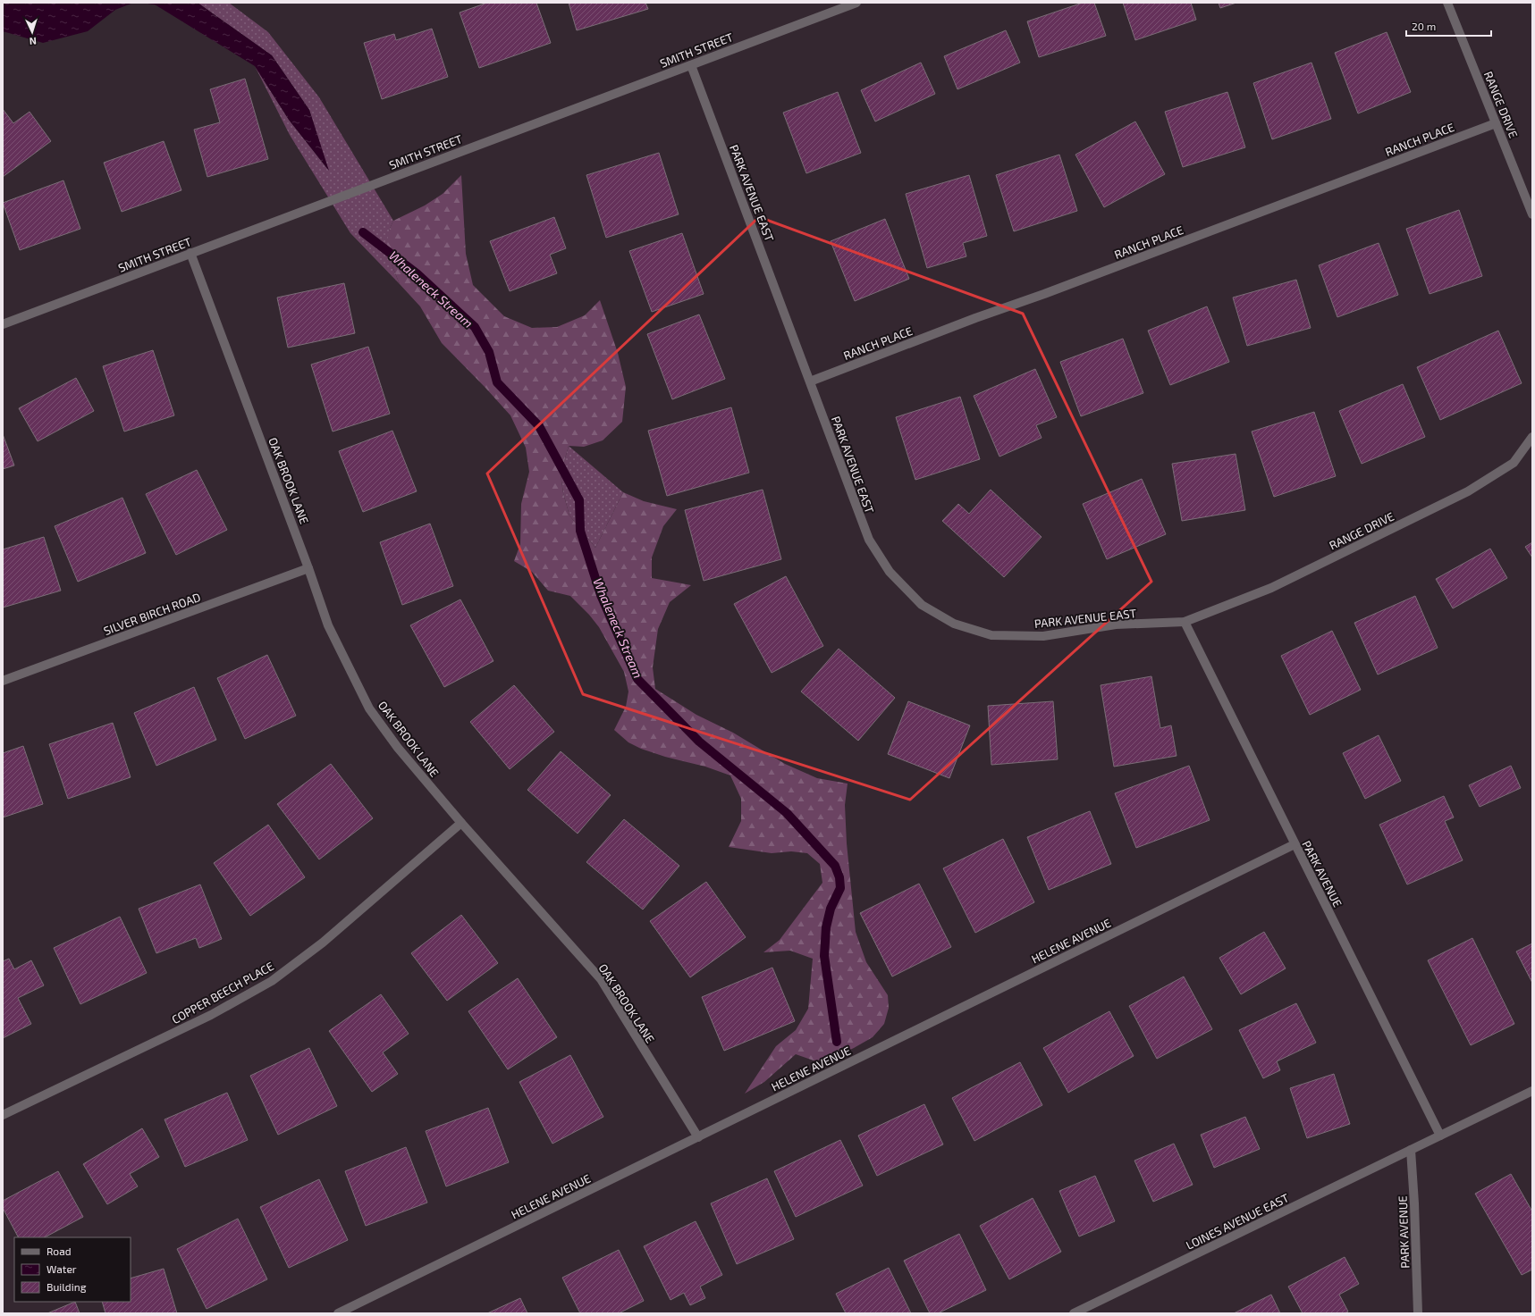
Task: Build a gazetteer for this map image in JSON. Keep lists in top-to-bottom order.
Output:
{
  "streets": {
    "street": [
      "SMITH STREET",
      "RANGE DRIVE",
      "RANCH PLACE",
      "PARK AVENUE EAST",
      "OAK BROOK LANE",
      "SILVER BIRCH ROAD",
      "PARK AVENUE",
      "HELENE AVENUE",
      "COPPER BEECH PLACE",
      "LOINES AVENUE EAST"
    ]
  },
  "crossings": [
    ["SMITH STREET", "PARK AVENUE EAST"],
    ["SMITH STREET", "OAK BROOK LANE"],
    ["RANGE DRIVE", "RANCH PLACE"],
    ["RANGE DRIVE", "PARK AVENUE EAST"],
    ["RANGE DRIVE", "PARK AVENUE"],
    ["RANCH PLACE", "PARK AVENUE EAST"],
    ["PARK AVENUE EAST", "PARK AVENUE"],
    ["OAK BROOK LANE", "SILVER BIRCH ROAD"],
    ["OAK BROOK LANE", "HELENE AVENUE"],
    ["OAK BROOK LANE", "COPPER BEECH PLACE"],
    ["PARK AVENUE", "HELENE AVENUE"],
    ["PARK AVENUE", "LOINES AVENUE EAST"]
  ],
  "water": ["Whaleneck Stream"],
  "legend": ["Road", "Water", "Building"],
  "scale_bar": "20 m",
  "north": "bottom"
}
